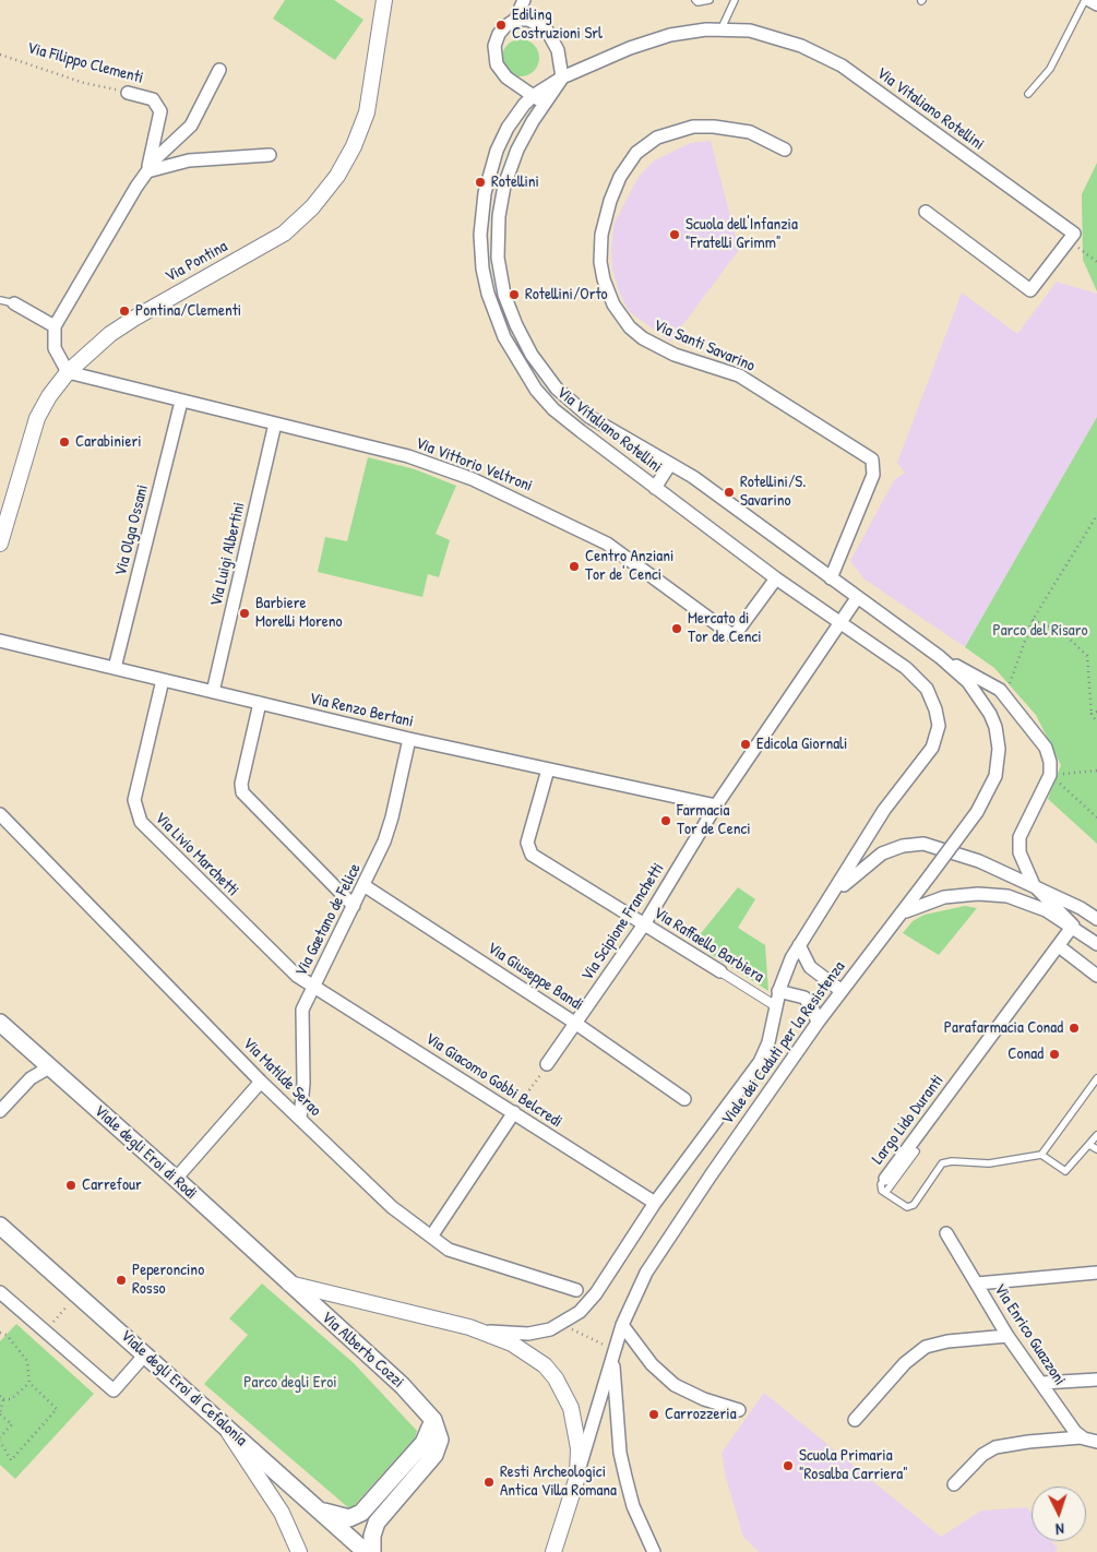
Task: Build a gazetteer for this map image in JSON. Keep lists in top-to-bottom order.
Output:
{
  "streets": {
    "main road": ["Viale degli Eroi di Rodi", "Via Alberto Cozzi", "Viale degli Eroi di Cefalonia"],
    "street": [
      "Via Filippo Clementi",
      "Via Vitaliano Rotellini",
      "Via Pontina",
      "Via Santi Savarino",
      "Via Vittorio Veltroni",
      "Via Olga Ossani",
      "Via Luigi Albertini",
      "Via Renzo Bertani",
      "Via Livio Marchetti",
      "Via Gaetano de Felice",
      "Via Scipione Franchetti",
      "Via Raffaello Barbiera",
      "Via Giuseppe Bandi",
      "Viale dei Caduti per la Resistenza",
      "Via Matilde Serao",
      "Via Giacomo Gobbi Belcredi",
      "Largo Lido Duranti",
      "Via Enrico Guazzoni"
    ]
  },
  "crossings": [
    ["Via Vitaliano Rotellini", "Via Santi Savarino"],
    ["Via Vitaliano Rotellini", "Via Vittorio Veltroni"],
    ["Via Vitaliano Rotellini", "Via Scipione Franchetti"],
    ["Via Vitaliano Rotellini", "Viale dei Caduti per la Resistenza"],
    ["Via Pontina", "Via Vittorio Veltroni"],
    ["Via Vittorio Veltroni", "Via Olga Ossani"],
    ["Via Vittorio Veltroni", "Via Luigi Albertini"],
    ["Via Olga Ossani", "Via Renzo Bertani"],
    ["Via Luigi Albertini", "Via Renzo Bertani"],
    ["Via Renzo Bertani", "Via Livio Marchetti"],
    ["Via Renzo Bertani", "Via Gaetano de Felice"],
    ["Via Renzo Bertani", "Via Scipione Franchetti"],
    ["Via Renzo Bertani", "Via Raffaello Barbiera"],
    ["Via Livio Marchetti", "Via Gaetano de Felice"],
    ["Via Livio Marchetti", "Via Giacomo Gobbi Belcredi"],
    ["Via Gaetano de Felice", "Via Giuseppe Bandi"],
    ["Via Gaetano de Felice", "Via Matilde Serao"],
    ["Via Gaetano de Felice", "Via Giacomo Gobbi Belcredi"],
    ["Via Scipione Franchetti", "Via Raffaello Barbiera"],
    ["Via Scipione Franchetti", "Via Giuseppe Bandi"],
    ["Via Raffaello Barbiera", "Viale dei Caduti per la Resistenza"],
    ["Viale dei Caduti per la Resistenza", "Via Giacomo Gobbi Belcredi"],
    ["Viale dei Caduti per la Resistenza", "Viale degli Eroi di Rodi"],
    ["Viale dei Caduti per la Resistenza", "Via Alberto Cozzi"],
    ["Viale degli Eroi di Rodi", "Via Alberto Cozzi"]
  ],
  "parks": ["Parco del Risaro", "Parco degli Eroi"],
  "places": [
    "Ediling Costruzioni Srl",
    "Rotellini",
    "Scuola dell'Infanzia \"Fratelli Grimm\"",
    "Rotellini/Orto",
    "Pontina/Clementi",
    "Carabinieri",
    "Rotellini/S. Savarino",
    "Centro Anziani Tor de' Cenci",
    "Barbiere Morelli Moreno",
    "Mercato di Tor de Cenci",
    "Edicola Giornali",
    "Farmacia Tor de Cenci",
    "Parafarmacia Conad",
    "Conad",
    "Carrefour",
    "Peperoncino Rosso",
    "Carrozzeria",
    "Scuola Primaria \"Rosalba Carriera\"",
    "Resti Archeologici Antica Villa Romana"
  ],
  "north": "bottom"
}
